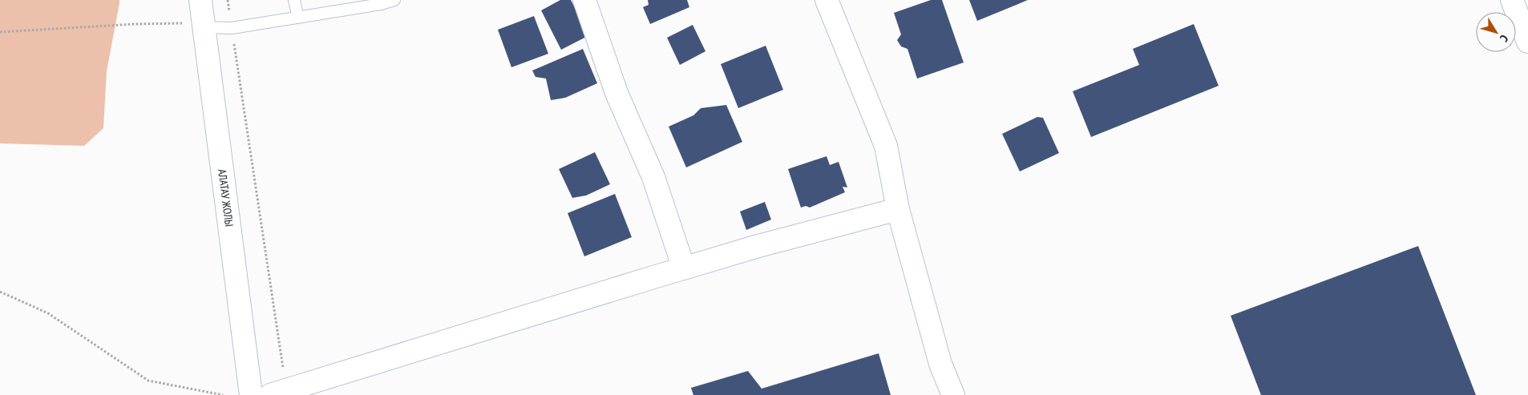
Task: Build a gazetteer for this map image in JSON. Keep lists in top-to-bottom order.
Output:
{
  "streets": {
    "street": ["АЛАТАУ ЖОЛЫ"]
  },
  "north": "bottom right"
}
